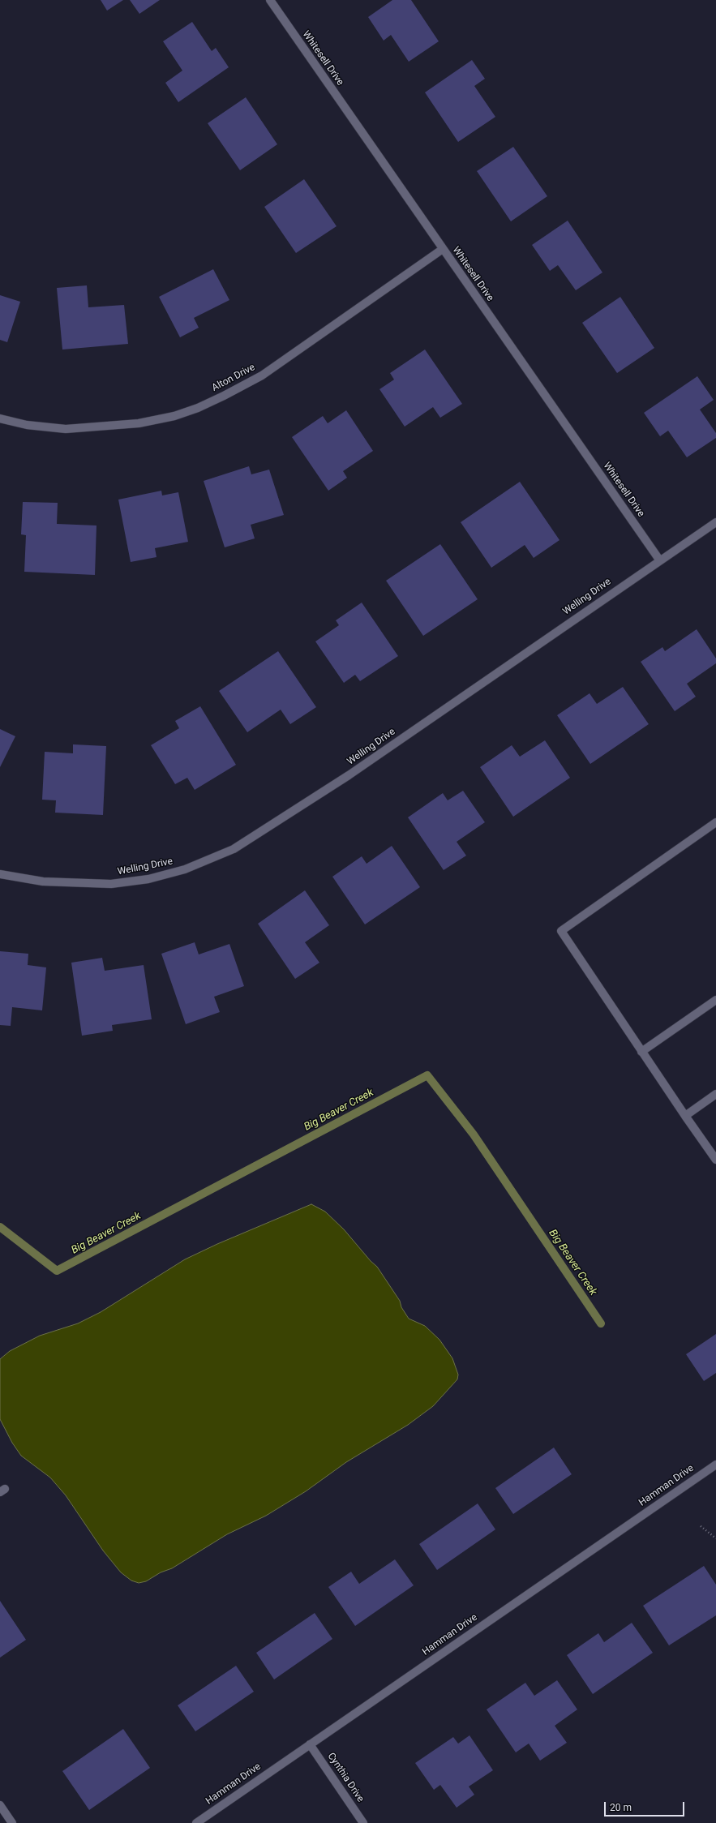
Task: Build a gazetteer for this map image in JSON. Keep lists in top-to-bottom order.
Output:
{
  "streets": {
    "street": [
      "Whitesell Drive",
      "Alton Drive",
      "Welling Drive",
      "Hamman Drive",
      "Cynthia Drive"
    ]
  },
  "crossings": [
    ["Whitesell Drive", "Alton Drive"],
    ["Whitesell Drive", "Welling Drive"],
    ["Hamman Drive", "Cynthia Drive"]
  ],
  "water": ["Big Beaver Creek"],
  "scale_bar": "20 m"
}
